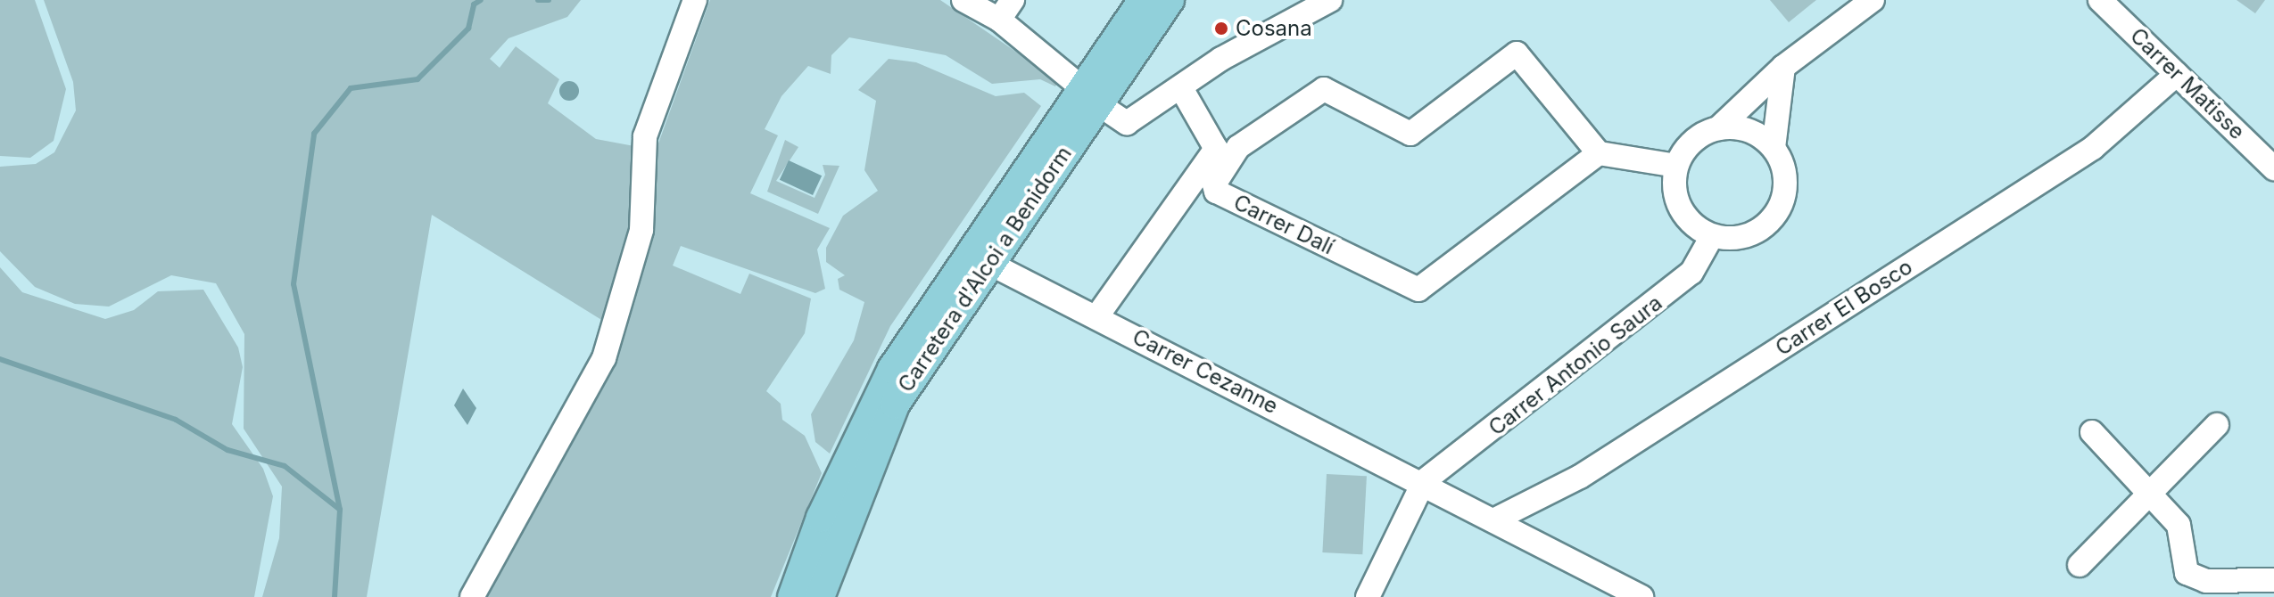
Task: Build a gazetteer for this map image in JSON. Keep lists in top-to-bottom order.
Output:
{
  "streets": {
    "main road": ["Carretera d'Alcoi a Benidorm"],
    "street": [
      "Carrer Matisse",
      "Carrer Dalí",
      "Carrer El Bosco",
      "Carrer Antonio Saura",
      "Carrer Cezanne"
    ]
  },
  "crossings": [
    ["Carrer Matisse", "Carrer El Bosco"],
    ["Carretera d'Alcoi a Benidorm", "Carrer Cezanne"],
    ["Carrer El Bosco", "Carrer Cezanne"],
    ["Carrer Antonio Saura", "Carrer Cezanne"]
  ],
  "places": ["Cosana"]
}
